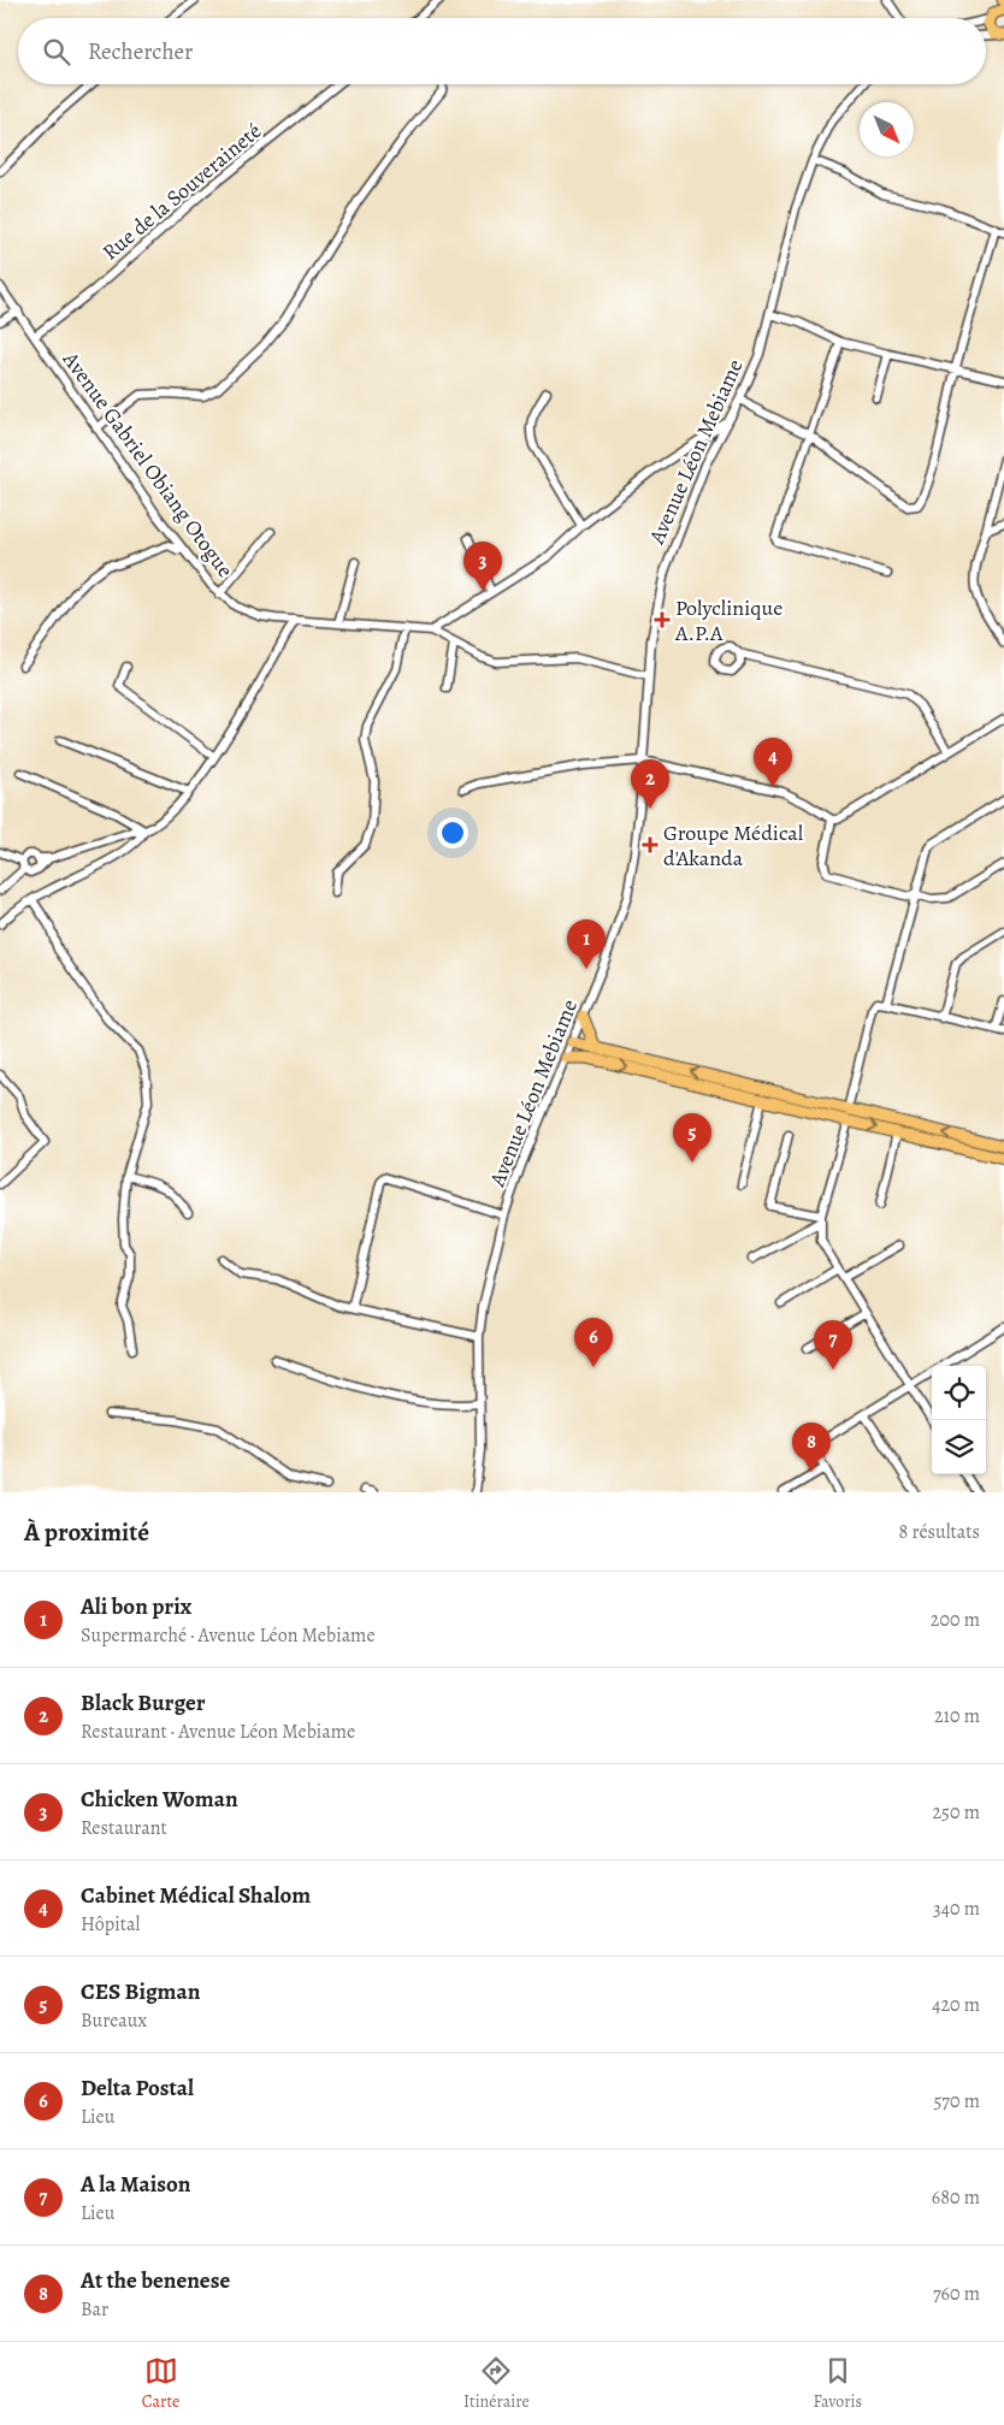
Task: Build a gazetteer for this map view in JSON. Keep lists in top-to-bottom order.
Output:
{
  "streets": {
    "street": ["Rue de la Souveraineté", "Avenue Léon Mebiame", "Avenue Gabriel Obiang Otogue"]
  },
  "crossings": [
    ["Rue de la Souveraineté", "Avenue Gabriel Obiang Otogue"],
    ["Avenue Léon Mebiame", "Avenue Gabriel Obiang Otogue"]
  ],
  "places": {
    "health": ["Polyclinique A.P.A", "Groupe Médical d'Akanda"]
  },
  "north": "bottom right",
  "page": {
    "search": "Rechercher",
    "pins": [
      "3",
      "4",
      "2",
      "1",
      "5",
      "6",
      "7",
      "8"
    ],
    "heading": ["À proximité", "8 résultats"],
    "list": [
      {
        "mark": "1",
        "name": "Ali bon prix",
        "note": "Supermarché · Avenue Léon Mebiame",
        "value": "200 m"
      },
      {
        "mark": "2",
        "name": "Black Burger",
        "note": "Restaurant · Avenue Léon Mebiame",
        "value": "210 m"
      },
      {
        "mark": "3",
        "name": "Chicken Woman",
        "note": "Restaurant",
        "value": "250 m"
      },
      {
        "mark": "4",
        "name": "Cabinet Médical Shalom",
        "note": "Hôpital",
        "value": "340 m"
      },
      {
        "mark": "5",
        "name": "CES Bigman",
        "note": "Bureaux",
        "value": "420 m"
      },
      {
        "mark": "6",
        "name": "Delta Postal",
        "note": "Lieu",
        "value": "570 m"
      },
      {
        "mark": "7",
        "name": "A la Maison",
        "note": "Lieu",
        "value": "680 m"
      },
      {
        "mark": "8",
        "name": "At the benenese",
        "note": "Bar",
        "value": "760 m"
      }
    ],
    "nav": ["Carte", "Itinéraire", "Favoris"]
  }
}
